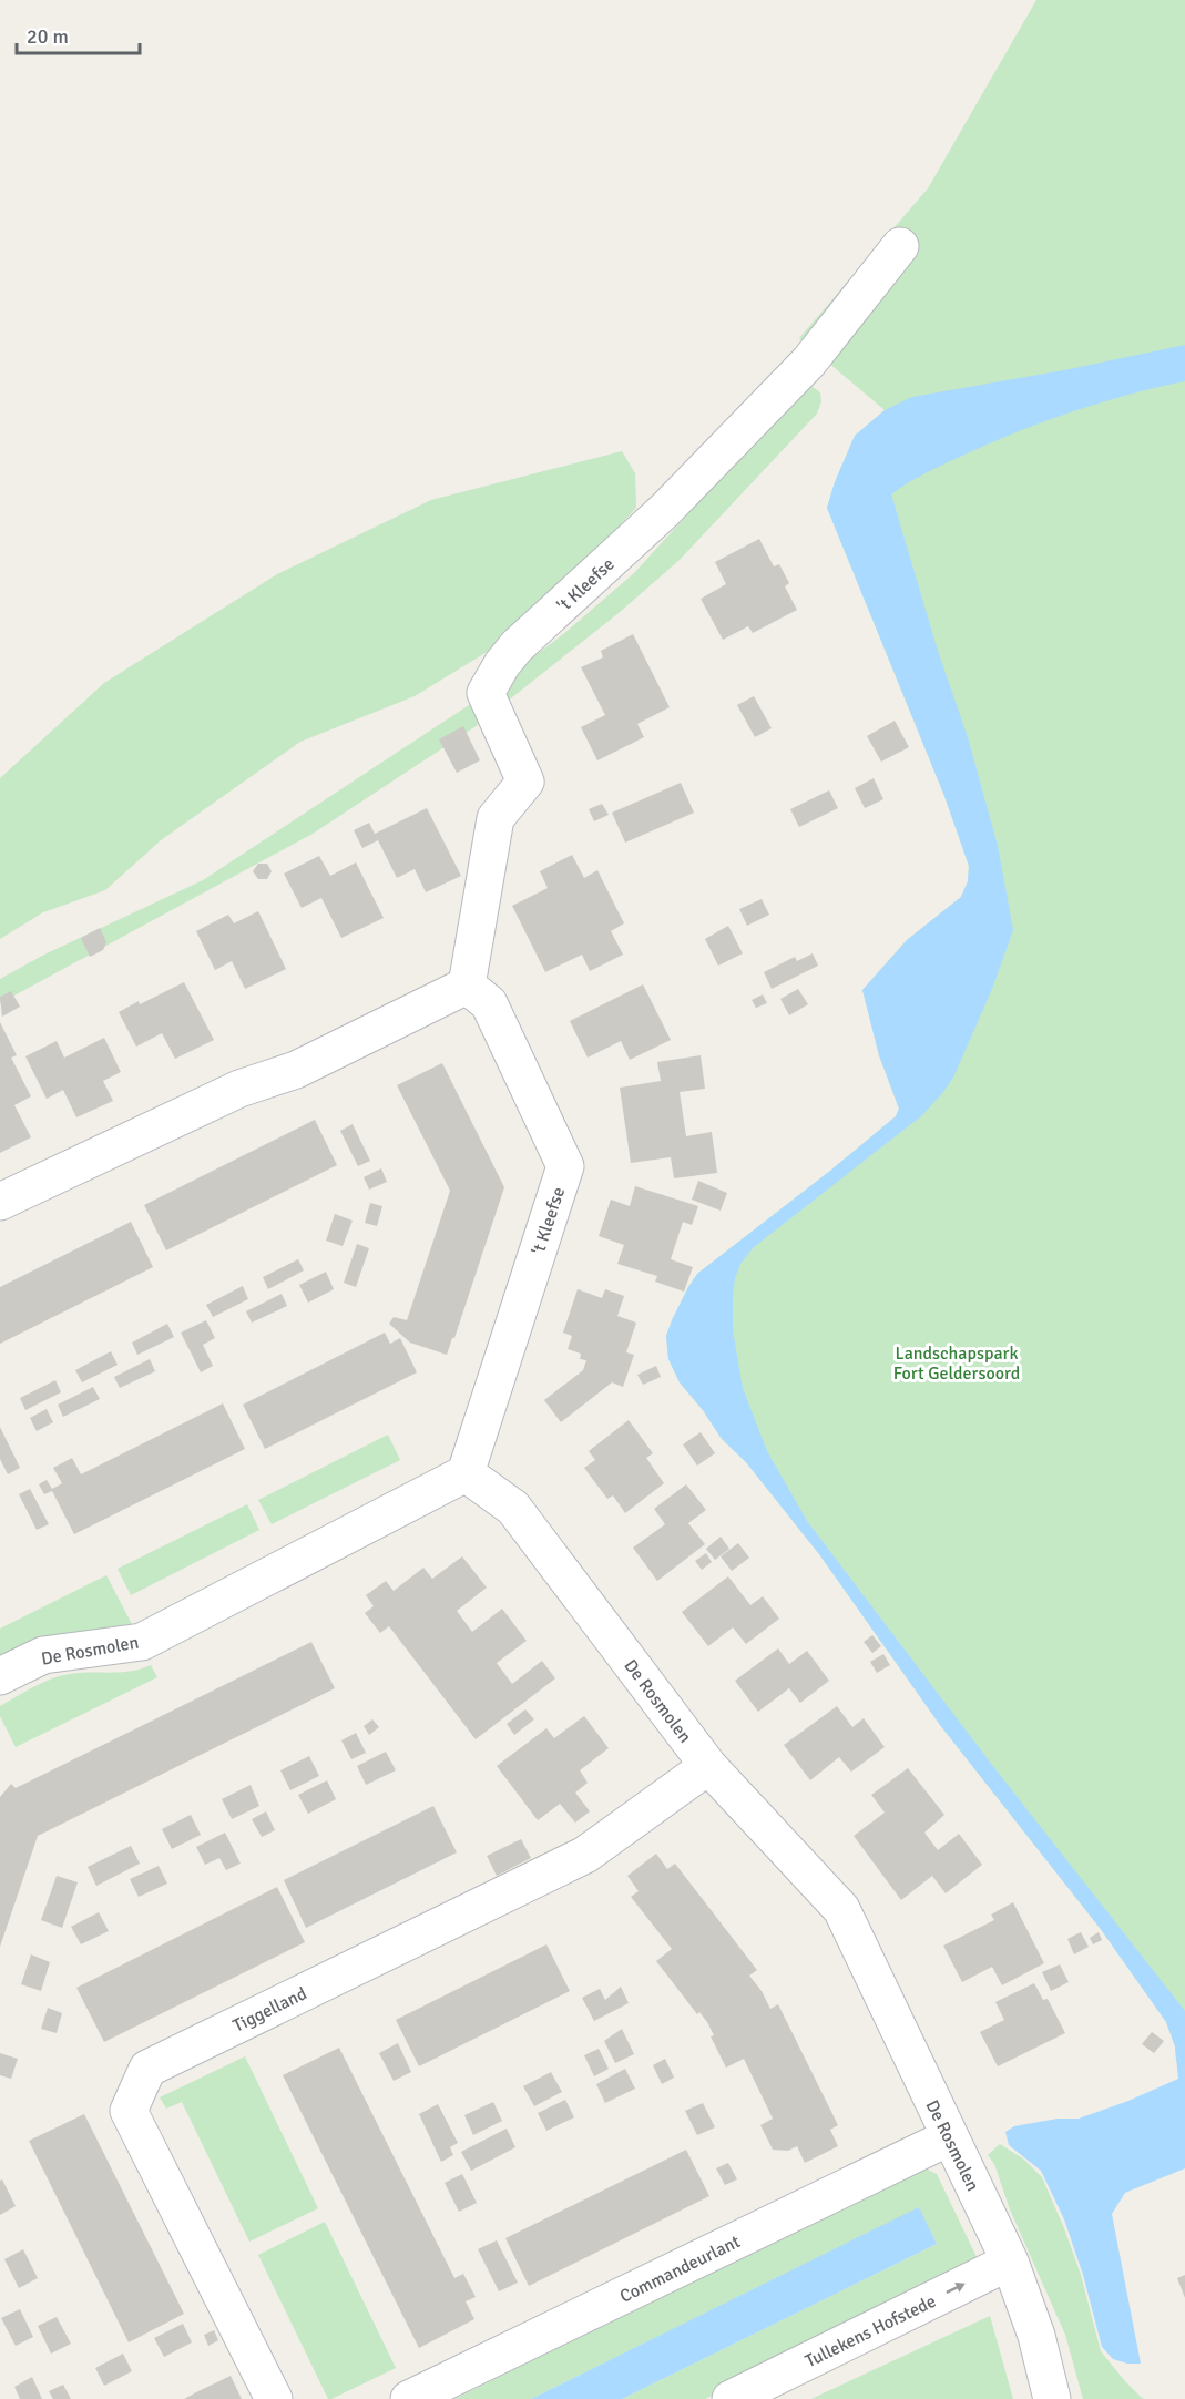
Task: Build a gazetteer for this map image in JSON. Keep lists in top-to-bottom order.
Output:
{
  "streets": {
    "street": [
      "'t Kleefse",
      "De Rosmolen",
      "Tiggelland",
      "Commandeurlant",
      "Tullekens Hofstede"
    ]
  },
  "crossings": [
    ["'t Kleefse", "De Rosmolen"],
    ["De Rosmolen", "Tiggelland"],
    ["De Rosmolen", "Commandeurlant"],
    ["De Rosmolen", "Tullekens Hofstede"]
  ],
  "one_way": ["Tullekens Hofstede"],
  "parks": ["Landschapspark Fort Geldersoord"],
  "scale_bar": "20 m"
}
